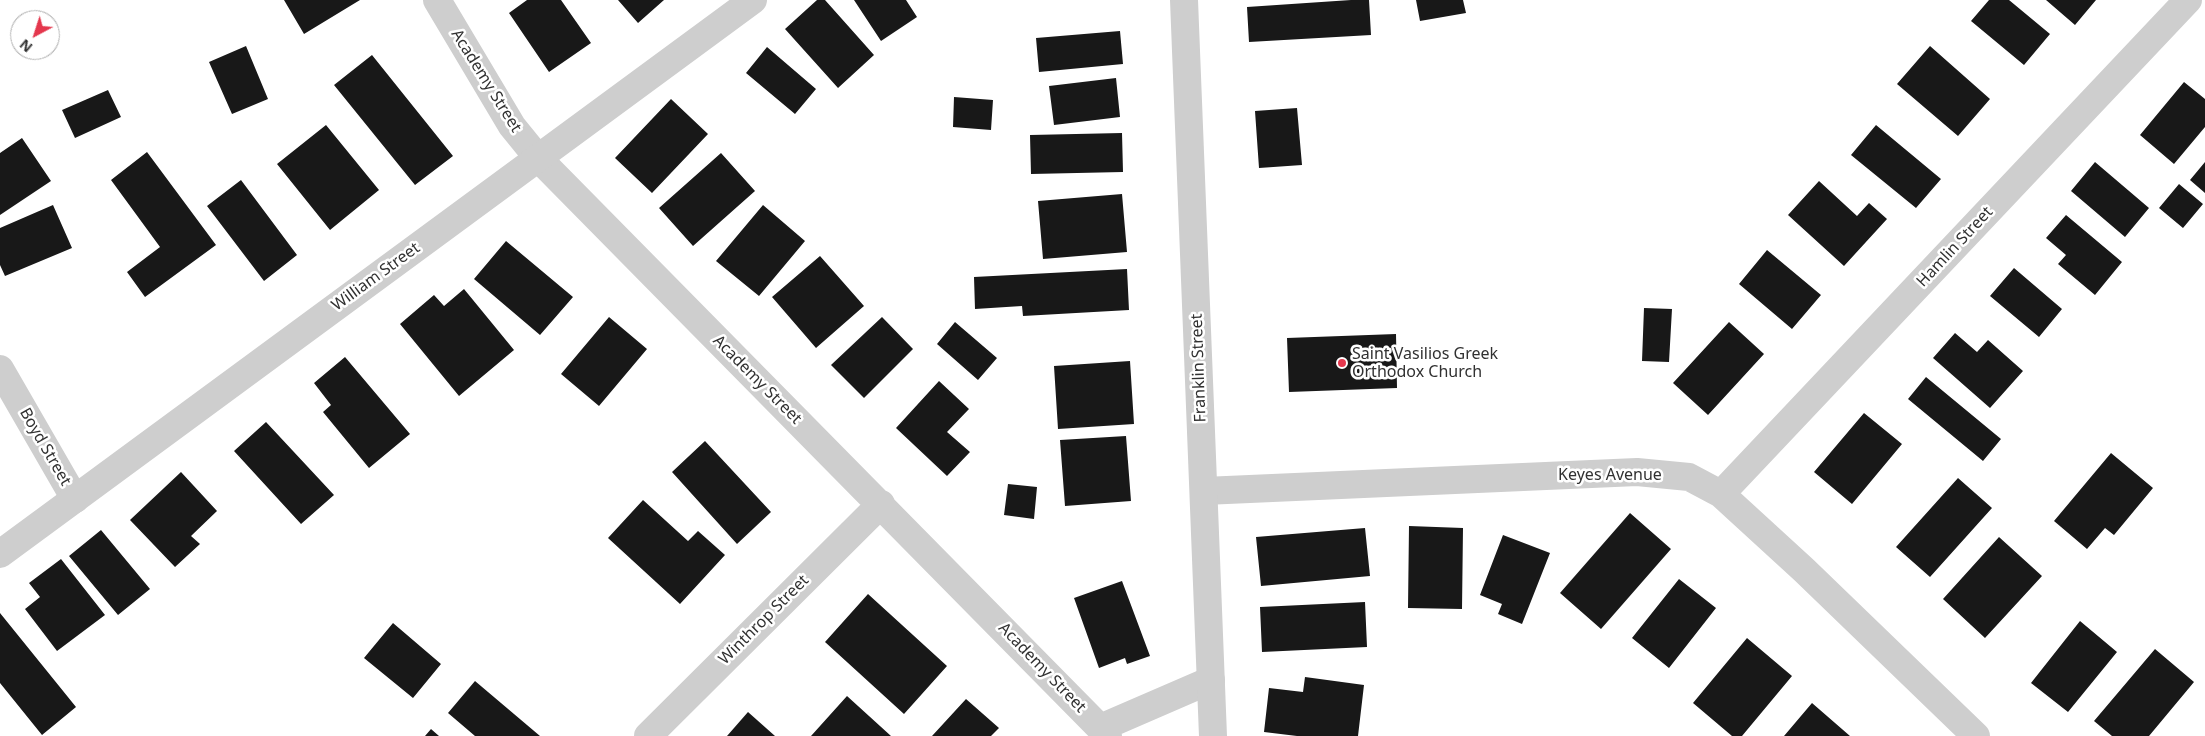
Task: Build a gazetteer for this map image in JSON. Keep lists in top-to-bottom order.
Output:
{
  "streets": {
    "street": [
      "Academy Street",
      "Hamlin Street",
      "William Street",
      "Franklin Street",
      "Boyd Street",
      "Keyes Avenue",
      "Winthrop Street"
    ]
  },
  "crossings": [
    ["Academy Street", "William Street"],
    ["Academy Street", "Winthrop Street"],
    ["Hamlin Street", "Keyes Avenue"],
    ["William Street", "Boyd Street"],
    ["Franklin Street", "Keyes Avenue"]
  ],
  "places": ["Saint Vasilios Greek Orthodox Church"],
  "north": "bottom left"
}
